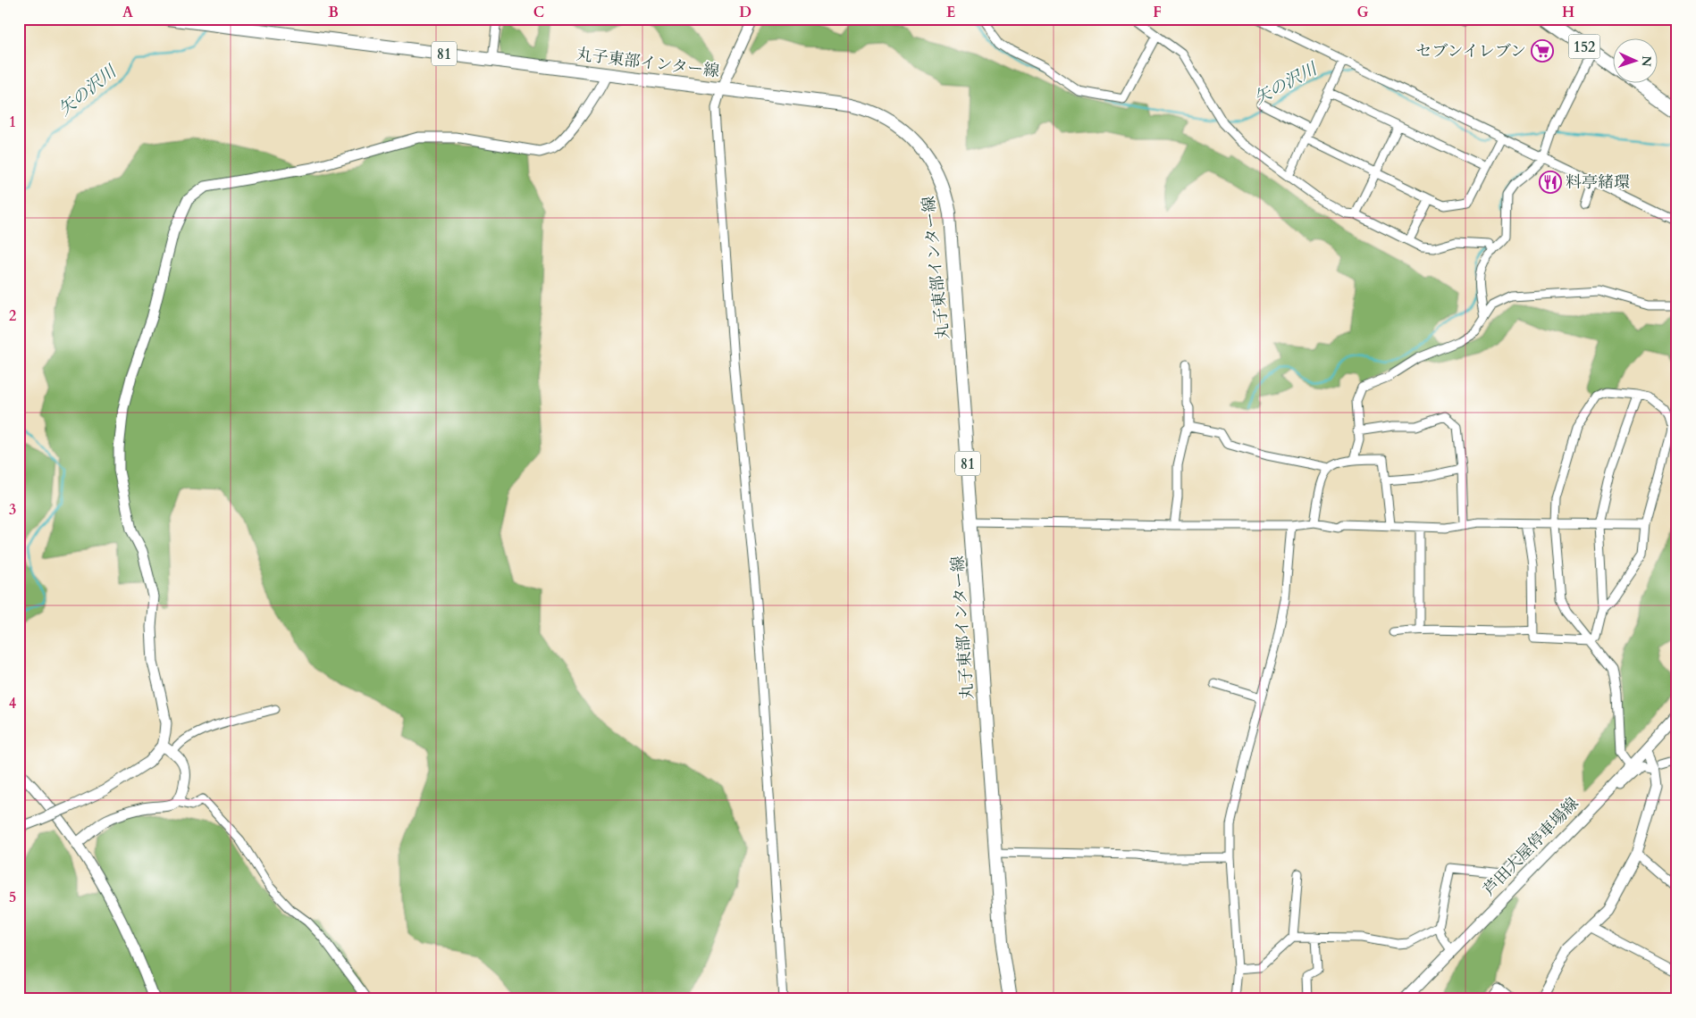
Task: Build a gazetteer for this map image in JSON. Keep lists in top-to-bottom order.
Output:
{
  "streets": {
    "highway": ["152"],
    "main road": ["81", "丸子東部インター線", "芦田大屋停車場線"]
  },
  "water": ["矢の沢川"],
  "places": {
    "supermarket": ["セブンイレブン"],
    "restaurant": ["料亭緒環"]
  },
  "north": "right",
  "grid": {
    "columns": [
      "A",
      "B",
      "C",
      "D",
      "E",
      "F",
      "G",
      "H"
    ],
    "rows": [
      "1",
      "2",
      "3",
      "4",
      "5"
    ]
  }
}
